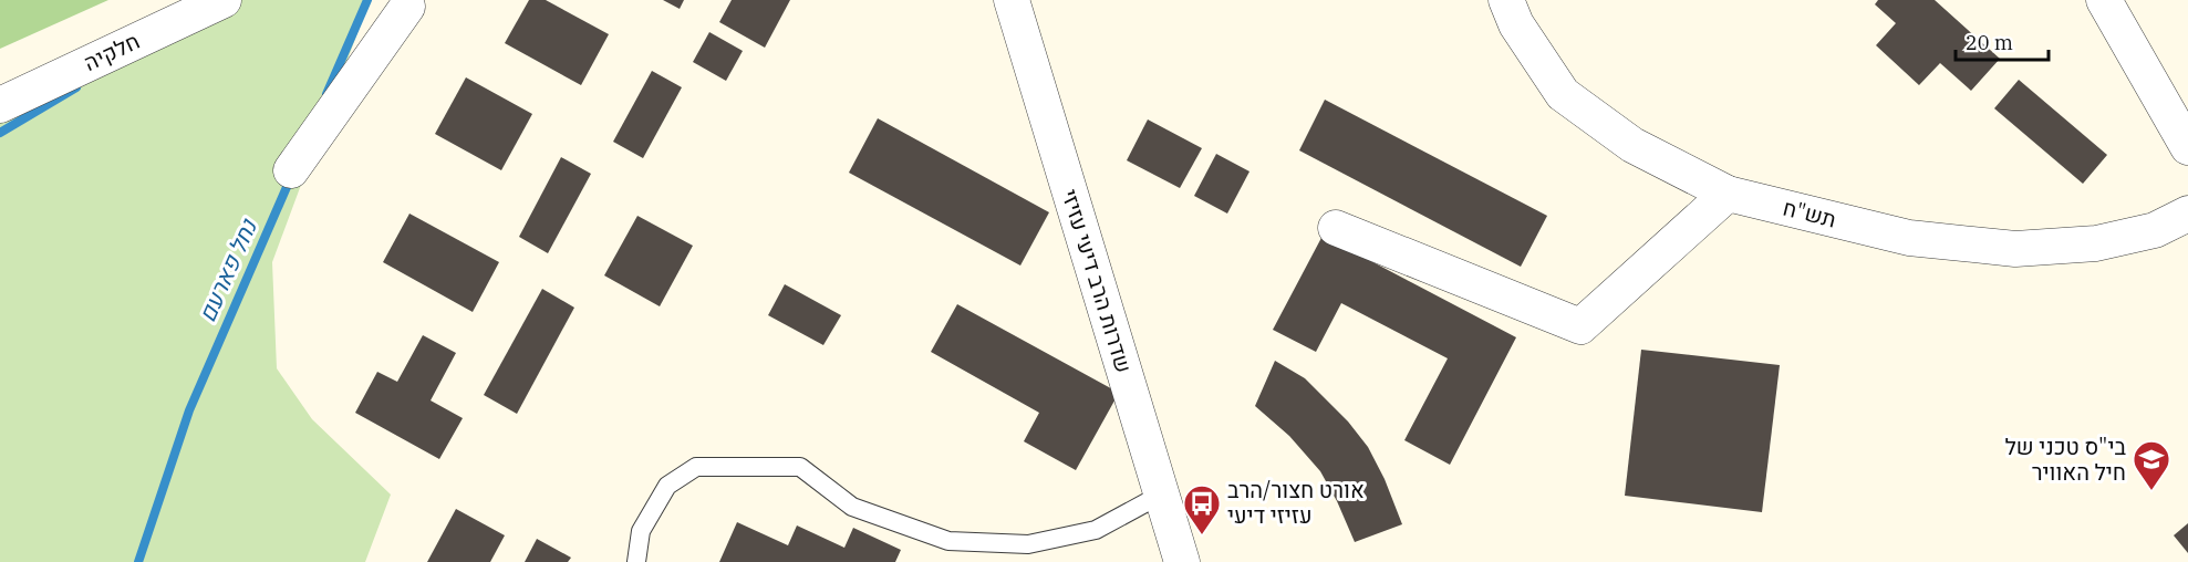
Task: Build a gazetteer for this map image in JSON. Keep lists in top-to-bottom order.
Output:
{
  "streets": {
    "street": ["חלקיה", "תש\"ח", "שדרות הרב דיעי עזיזי"]
  },
  "water": ["נחל פארעם"],
  "places": {
    "school or university": ["בי\"ס טכני של חיל האוויר"],
    "bus stop": ["אורט חצור/הרב עזיזי דיעי"]
  },
  "scale_bar": "20 m"
}
